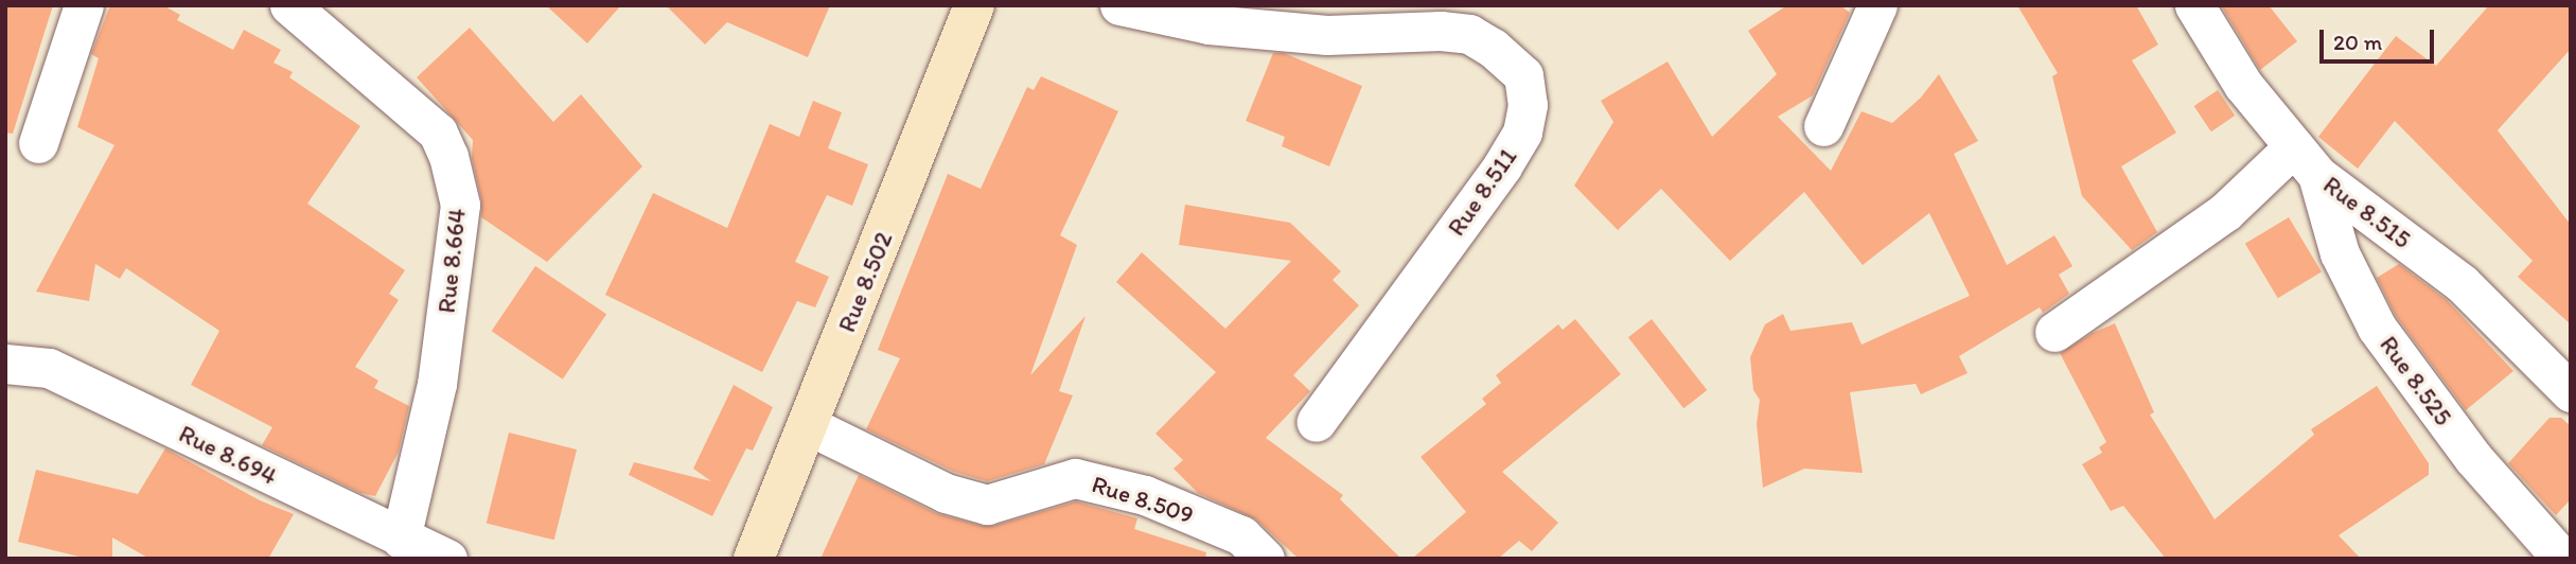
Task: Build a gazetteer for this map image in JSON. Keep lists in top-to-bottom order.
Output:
{
  "streets": {
    "main road": ["Rue 8.502"],
    "street": [
      "Rue 8.511",
      "Rue 8.515",
      "Rue 8.664",
      "Rue 8.525",
      "Rue 8.694",
      "Rue 8.509"
    ]
  },
  "crossings": [
    ["Rue 8.515", "Rue 8.525"],
    ["Rue 8.664", "Rue 8.694"],
    ["Rue 8.502", "Rue 8.509"]
  ],
  "scale_bar": "20 m"
}
